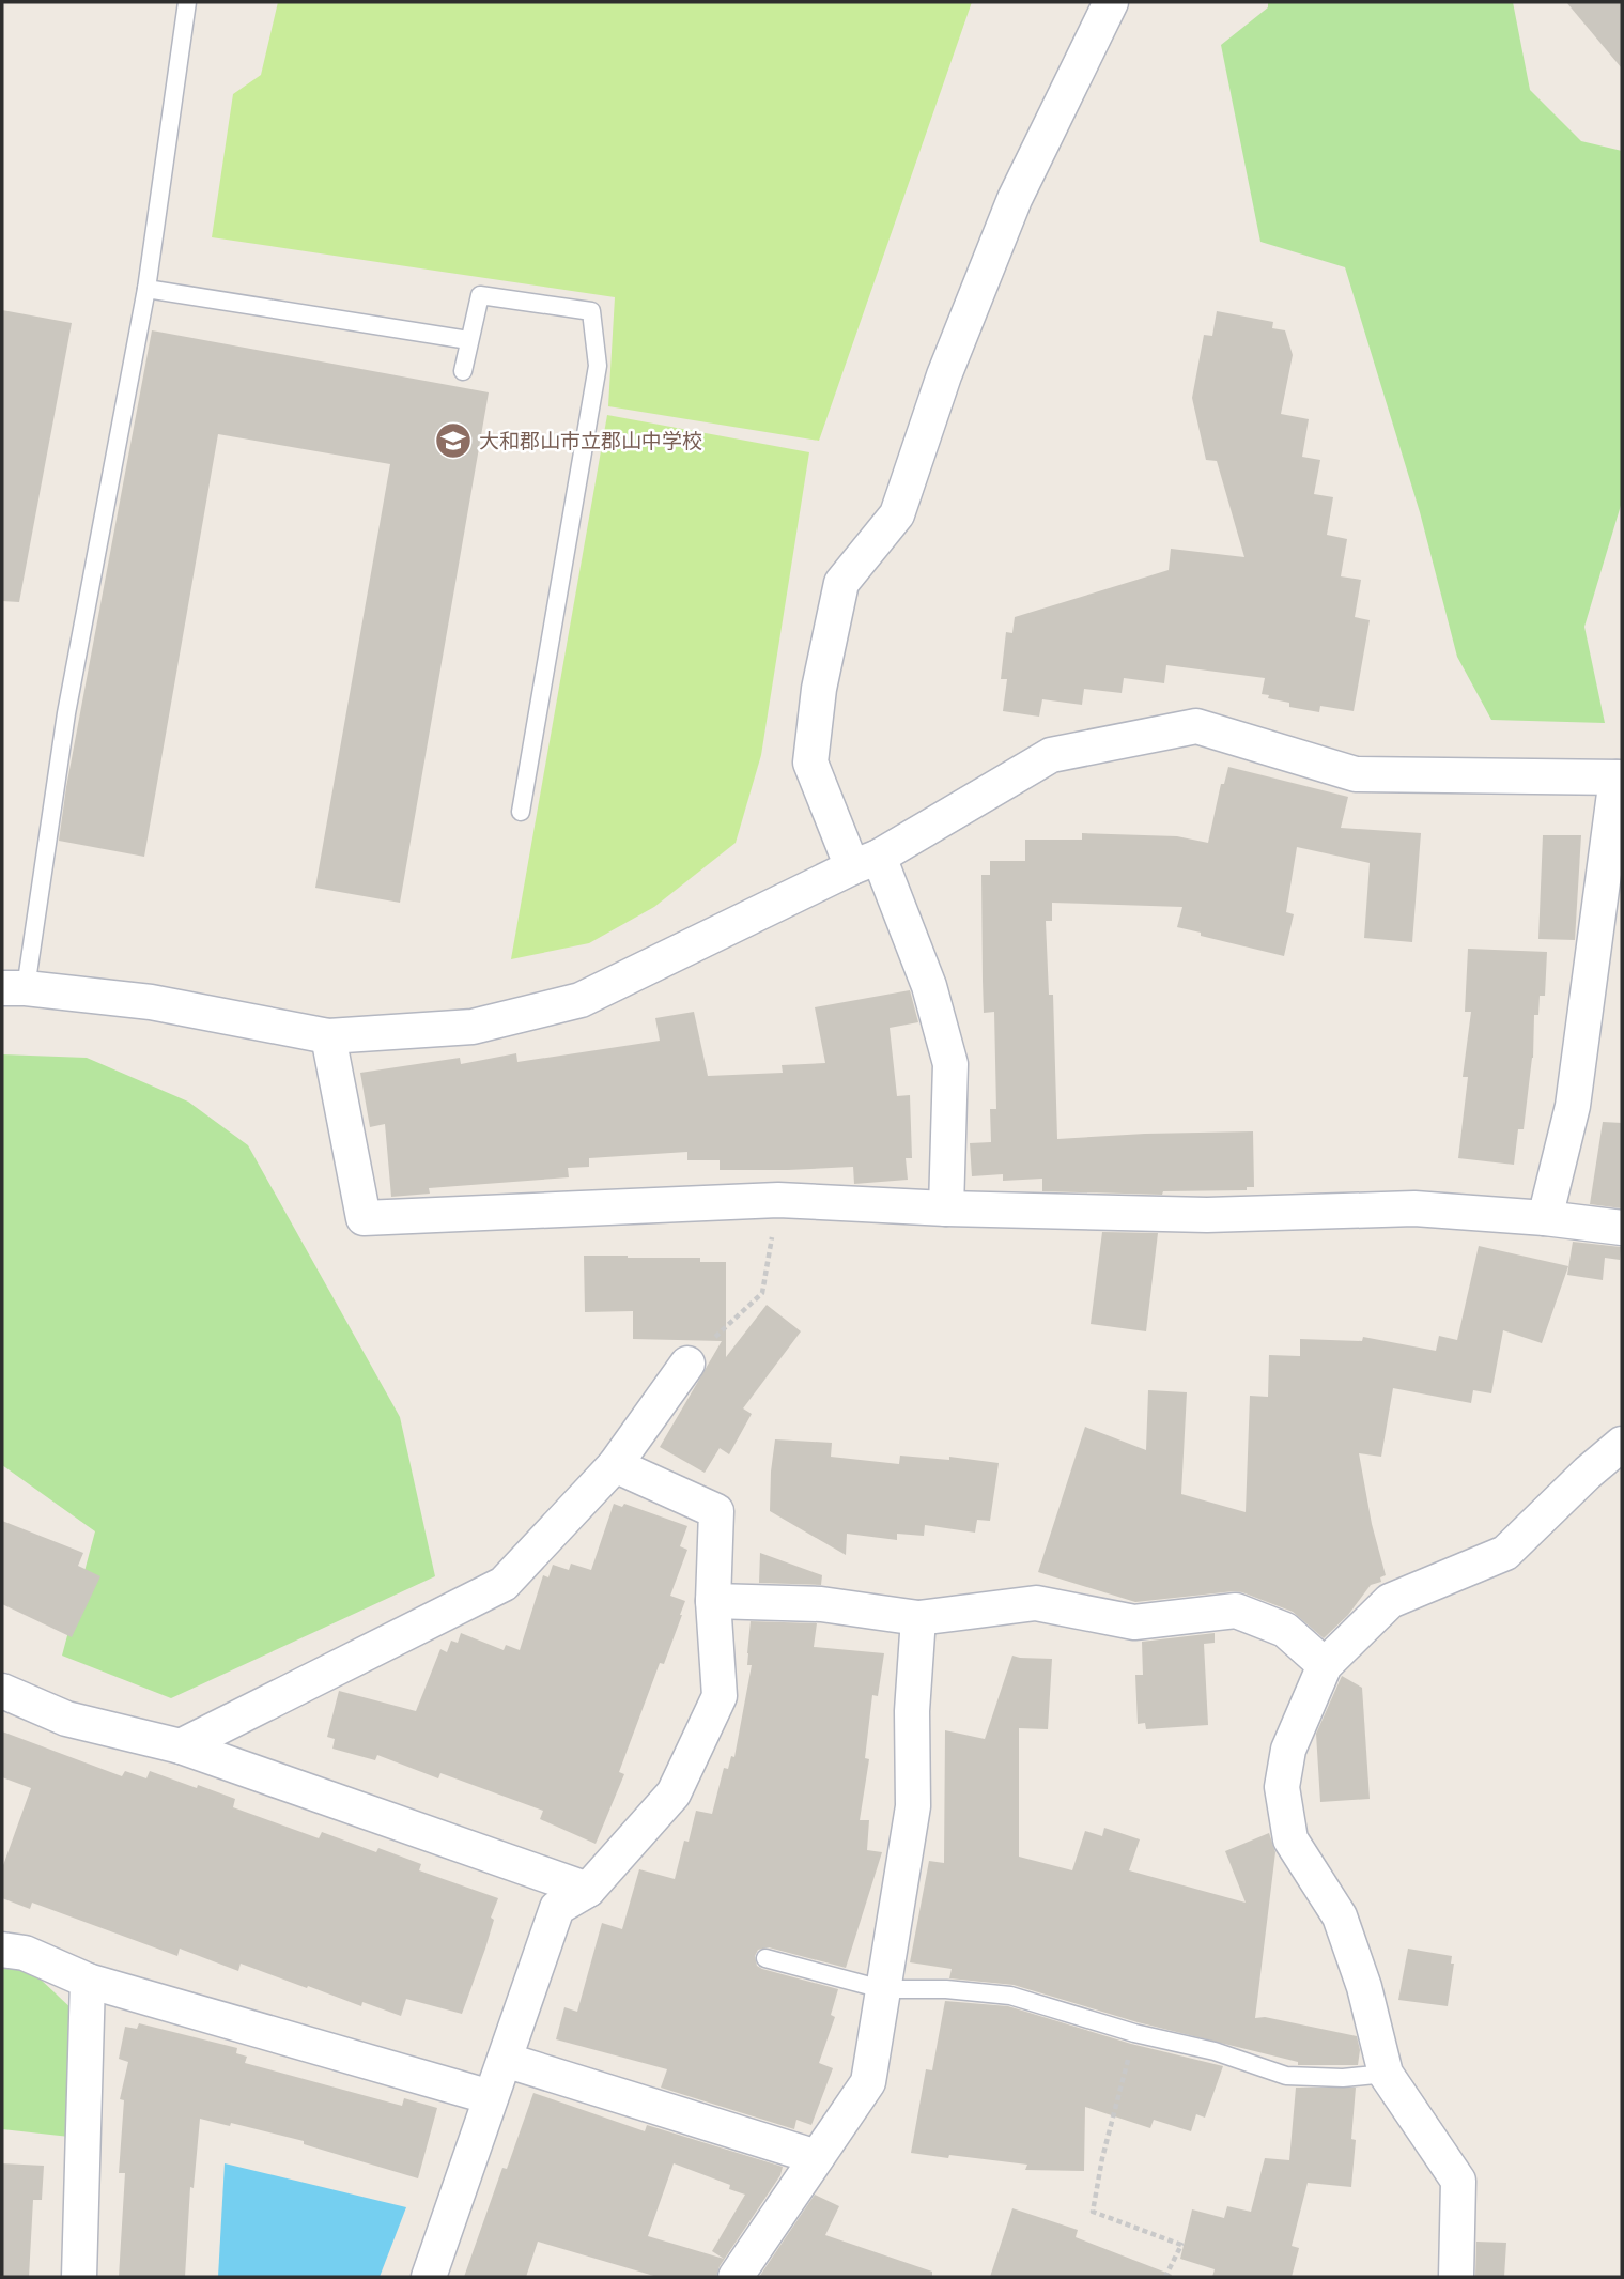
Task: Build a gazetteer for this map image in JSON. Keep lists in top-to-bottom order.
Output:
{
  "places": {
    "school or university": ["大和郡山市立郡山中学校"]
  }
}
